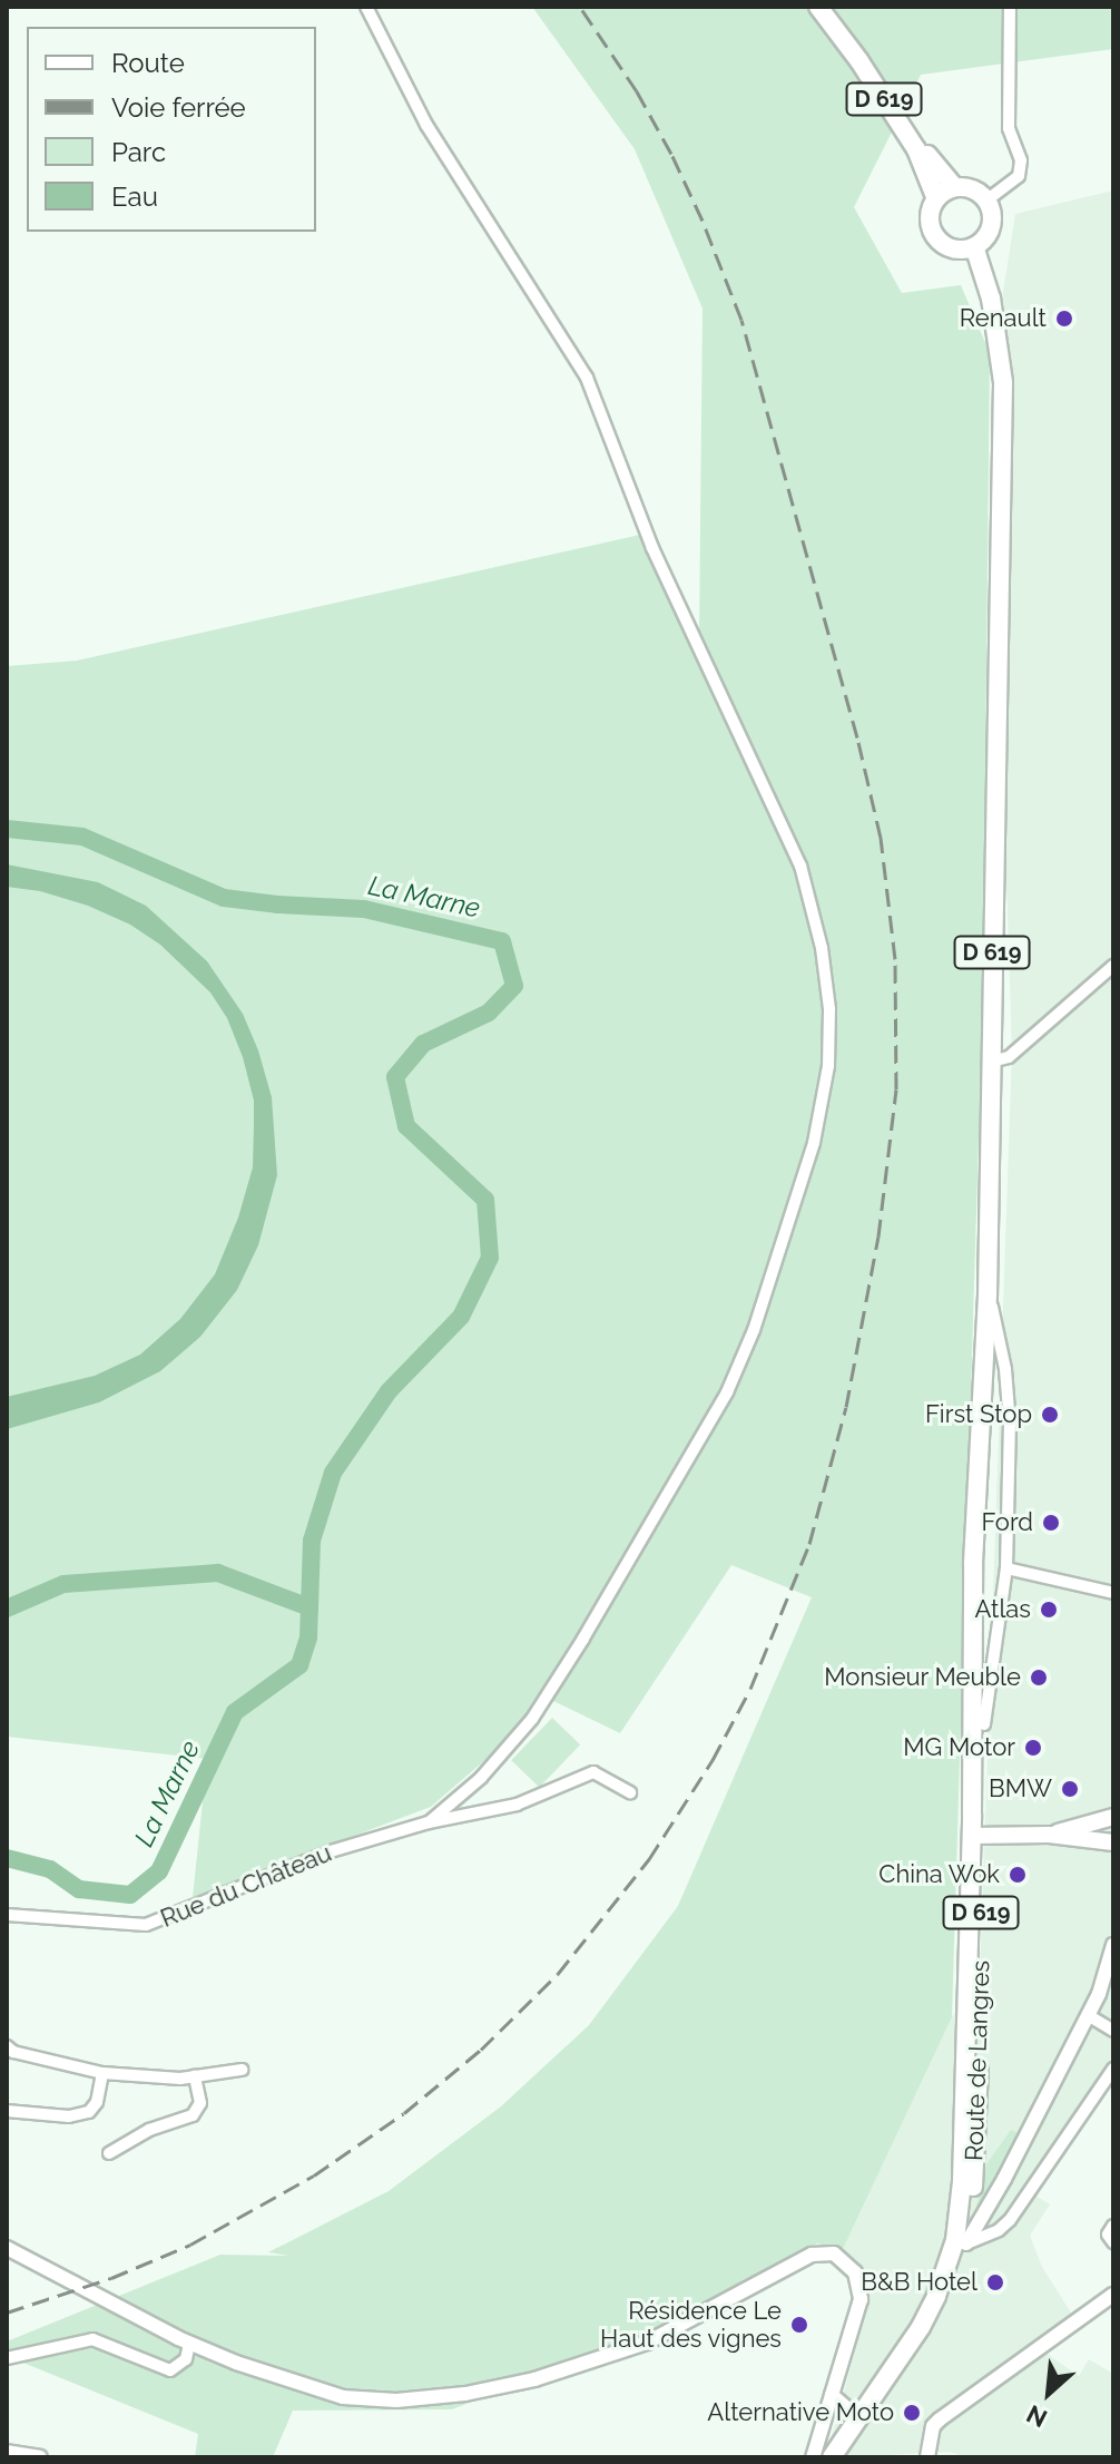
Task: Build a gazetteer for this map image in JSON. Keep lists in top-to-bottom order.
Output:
{
  "streets": {
    "main road": ["D 619", "Route de Langres"],
    "street": ["Rue du Château"]
  },
  "crossings": [
    ["D 619", "Route de Langres"]
  ],
  "water": ["La Marne"],
  "places": [
    "Renault",
    "First Stop",
    "Ford",
    "Atlas",
    "Monsieur Meuble",
    "MG Motor",
    "BMW",
    "China Wok",
    "B&B Hotel",
    "Résidence Le Haut des vignes",
    "Alternative Moto"
  ],
  "legend": [
    "Route",
    "Voie ferrée",
    "Parc",
    "Eau"
  ],
  "north": "bottom left"
}
